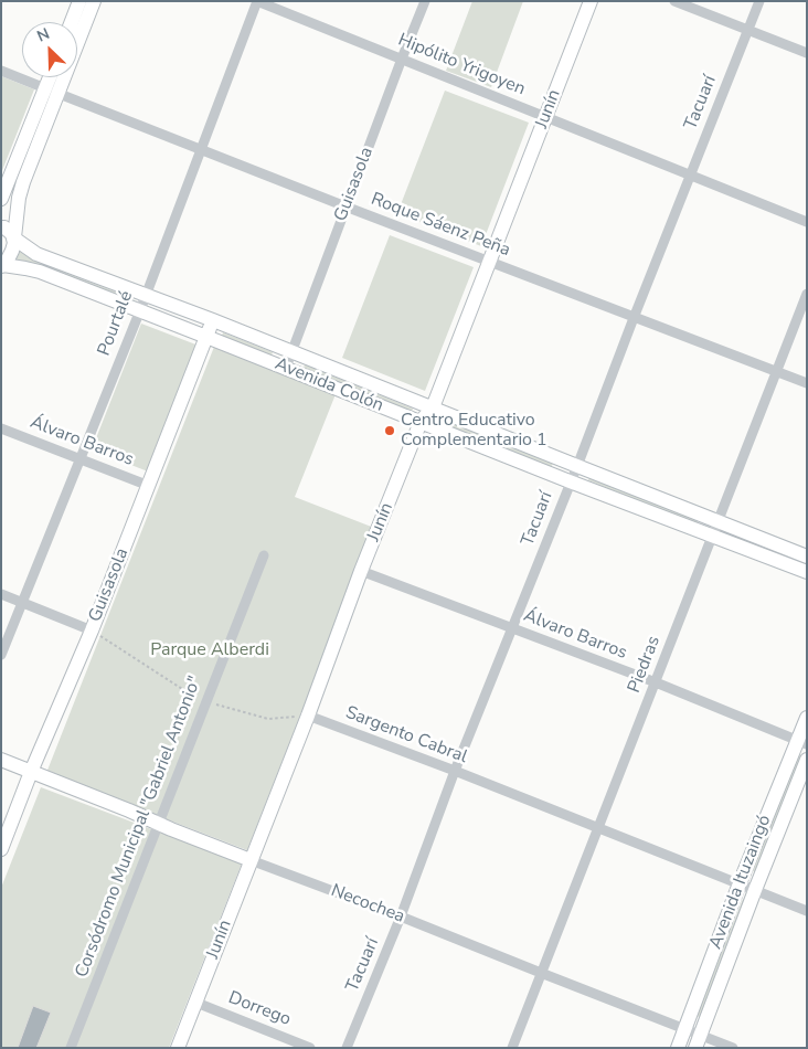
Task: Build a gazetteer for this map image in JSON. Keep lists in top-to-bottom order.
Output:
{
  "streets": {
    "main road": [
      "Junín",
      "Guisasola",
      "Avenida Colón",
      "Avenida Ituzaingó",
      "Necochea"
    ],
    "street": [
      "Hipólito Yrigoyen",
      "Tacuarí",
      "Roque Sáenz Peña",
      "Pourtalé",
      "Álvaro Barros",
      "Piedras",
      "Sargento Cabral",
      "Corsódromo Municipal \"Gabriel Antonio\"",
      "Dorrego"
    ]
  },
  "crossings": [
    ["Hipólito Yrigoyen", "Tacuarí"],
    ["Hipólito Yrigoyen", "Junín"],
    ["Hipólito Yrigoyen", "Guisasola"],
    ["Hipólito Yrigoyen", "Pourtalé"],
    ["Tacuarí", "Roque Sáenz Peña"],
    ["Tacuarí", "Avenida Colón"],
    ["Tacuarí", "Álvaro Barros"],
    ["Tacuarí", "Sargento Cabral"],
    ["Tacuarí", "Necochea"],
    ["Junín", "Roque Sáenz Peña"],
    ["Junín", "Avenida Colón"],
    ["Junín", "Álvaro Barros"],
    ["Junín", "Sargento Cabral"],
    ["Junín", "Necochea"],
    ["Junín", "Dorrego"],
    ["Guisasola", "Roque Sáenz Peña"],
    ["Guisasola", "Avenida Colón"],
    ["Guisasola", "Álvaro Barros"],
    ["Guisasola", "Necochea"],
    ["Roque Sáenz Peña", "Pourtalé"],
    ["Roque Sáenz Peña", "Piedras"],
    ["Pourtalé", "Avenida Colón"],
    ["Pourtalé", "Álvaro Barros"],
    ["Avenida Colón", "Piedras"],
    ["Álvaro Barros", "Piedras"],
    ["Álvaro Barros", "Avenida Ituzaingó"],
    ["Piedras", "Sargento Cabral"],
    ["Piedras", "Necochea"],
    ["Sargento Cabral", "Avenida Ituzaingó"],
    ["Corsódromo Municipal \"Gabriel Antonio\"", "Necochea"],
    ["Avenida Ituzaingó", "Necochea"]
  ],
  "parks": ["Parque Alberdi"],
  "places": ["Centro Educativo Complementario 1"],
  "north": "top left"
}
